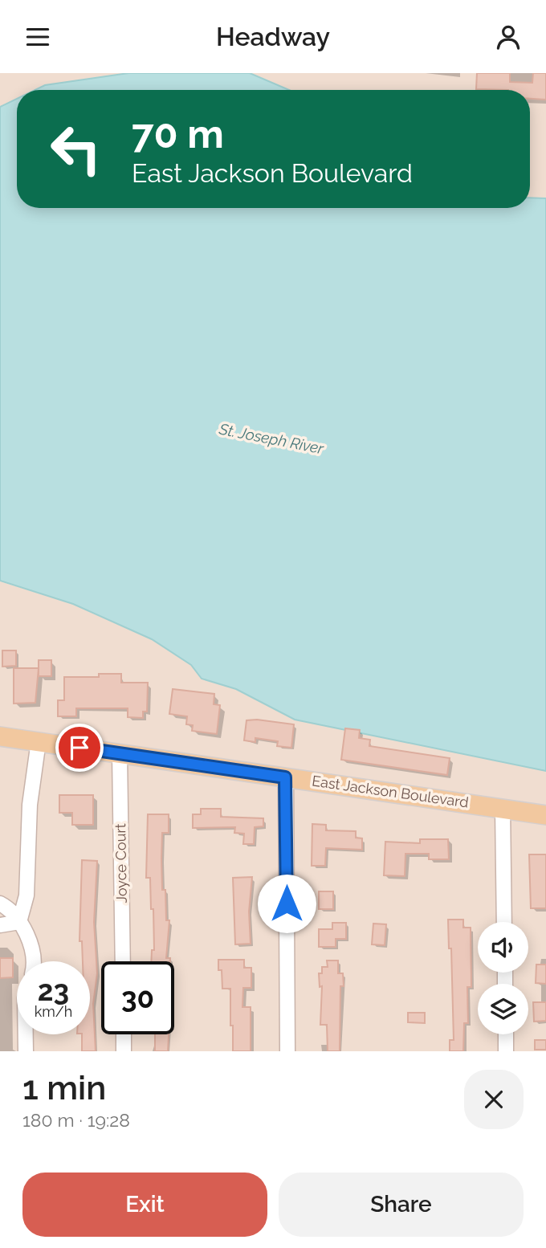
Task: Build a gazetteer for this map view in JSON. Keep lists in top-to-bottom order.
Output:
{
  "streets": {
    "main road": ["East Jackson Boulevard"],
    "street": ["Joyce Court"]
  },
  "crossings": [
    ["East Jackson Boulevard", "Joyce Court"]
  ],
  "water": ["St. Joseph River"],
  "page": {
    "header": "Headway",
    "turn": ["70 m", "East Jackson Boulevard"],
    "speed": "23 km/h",
    "limit": "30",
    "heading": ["1 min", "180 m · 19:28"],
    "buttons": ["Exit", "Share"]
  }
}
